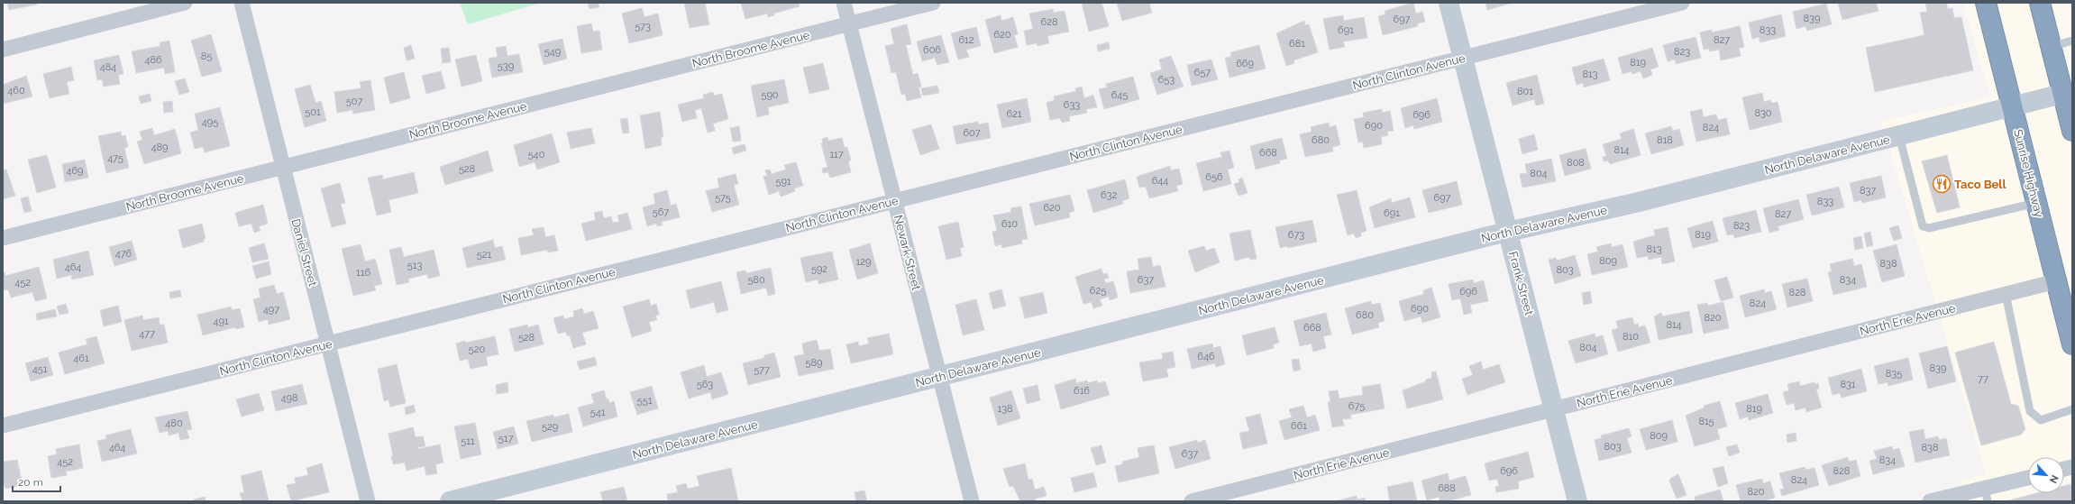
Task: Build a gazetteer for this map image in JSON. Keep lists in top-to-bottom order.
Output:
{
  "streets": {
    "highway": ["Sunrise Highway"],
    "street": [
      "North Broome Avenue",
      "North Clinton Avenue",
      "North Delaware Avenue",
      "Daniel Street",
      "Newark Street",
      "Frank Street",
      "North Erie Avenue"
    ]
  },
  "crossings": [
    ["North Broome Avenue", "Daniel Street"],
    ["North Broome Avenue", "Newark Street"],
    ["North Clinton Avenue", "Daniel Street"],
    ["North Clinton Avenue", "Newark Street"],
    ["North Clinton Avenue", "Frank Street"],
    ["North Delaware Avenue", "Sunrise Highway"],
    ["North Delaware Avenue", "Newark Street"],
    ["North Delaware Avenue", "Frank Street"],
    ["Sunrise Highway", "North Erie Avenue"],
    ["Frank Street", "North Erie Avenue"]
  ],
  "places": {
    "restaurant": ["Taco Bell"]
  },
  "house_numbers": [
    "839",
    "697",
    "628",
    "573",
    "691",
    "833",
    "620",
    "612",
    "827",
    "681",
    "606",
    "549",
    "823",
    "85",
    "486",
    "819",
    "669",
    "539",
    "484",
    "657",
    "813",
    "653",
    "460",
    "801",
    "590",
    "645",
    "507",
    "633",
    "501",
    "830",
    "621",
    "696",
    "495",
    "690",
    "824",
    "607",
    "680",
    "818",
    "489",
    "814",
    "668",
    "540",
    "117",
    "475",
    "808",
    "528",
    "469",
    "804",
    "656",
    "644",
    "591",
    "837",
    "632",
    "575",
    "697",
    "833",
    "620",
    "567",
    "691",
    "827",
    "610",
    "823",
    "673",
    "819",
    "813",
    "476",
    "521",
    "809",
    "129",
    "838",
    "513",
    "464",
    "592",
    "803",
    "116",
    "580",
    "637",
    "834",
    "452",
    "625",
    "696",
    "828",
    "824",
    "690",
    "497",
    "680",
    "820",
    "491",
    "814",
    "668",
    "477",
    "810",
    "528",
    "804",
    "520",
    "646",
    "461",
    "589",
    "839",
    "451",
    "577",
    "835",
    "77",
    "563",
    "831",
    "616",
    "498",
    "551",
    "675",
    "138",
    "819",
    "541",
    "815",
    "480",
    "661",
    "529",
    "809",
    "517",
    "511",
    "803",
    "464",
    "838",
    "637",
    "834",
    "452",
    "696",
    "828",
    "824",
    "688",
    "820"
  ],
  "scale_bar": "20 m",
  "north": "bottom right"
}
